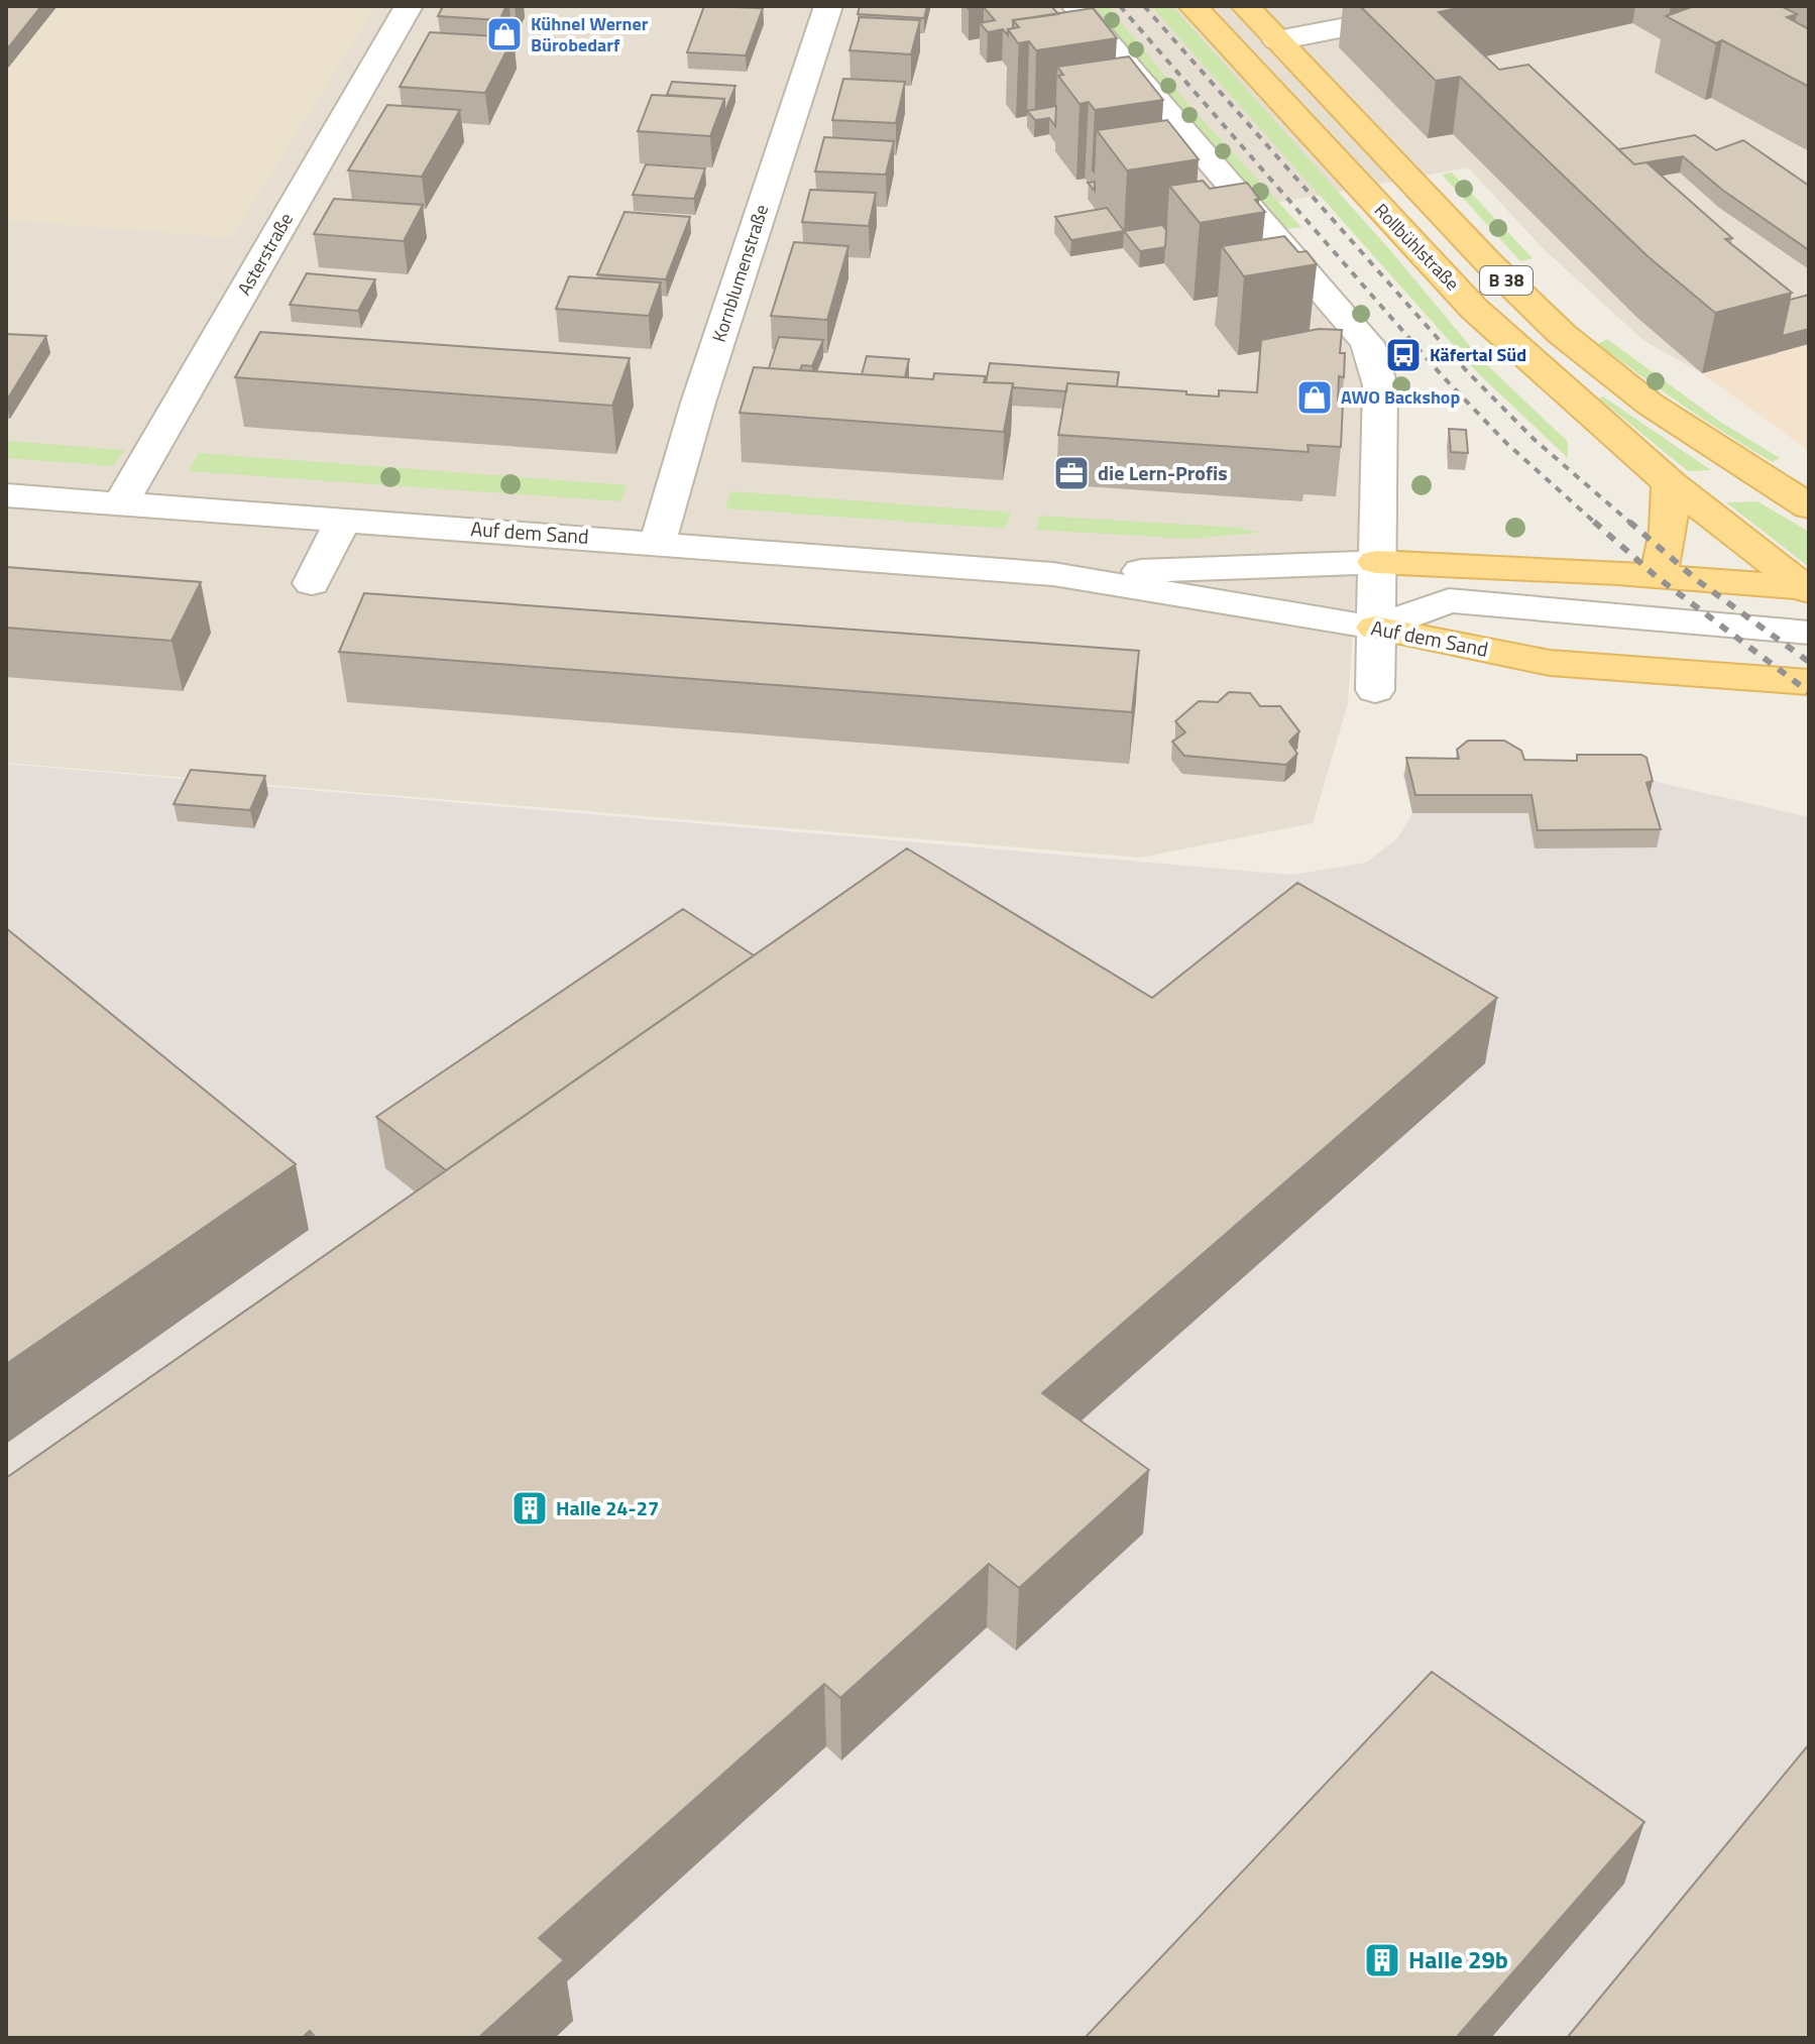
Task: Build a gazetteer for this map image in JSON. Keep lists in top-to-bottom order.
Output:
{
  "streets": {
    "main road": ["Rollbühlstraße", "B 38", "Auf dem Sand"],
    "street": ["Asterstraße", "Kornblumenstraße"]
  },
  "crossings": [
    ["Rollbühlstraße", "Auf dem Sand"],
    ["Asterstraße", "Auf dem Sand"],
    ["Kornblumenstraße", "Auf dem Sand"]
  ],
  "places": {
    "shop": ["Kühnel Werner Bürobedarf", "AWO Backshop"],
    "bus stop": ["Käfertal Süd"],
    "office": ["die Lern-Profis"],
    "building": ["Halle 24-27", "Halle 29b"]
  }
}
